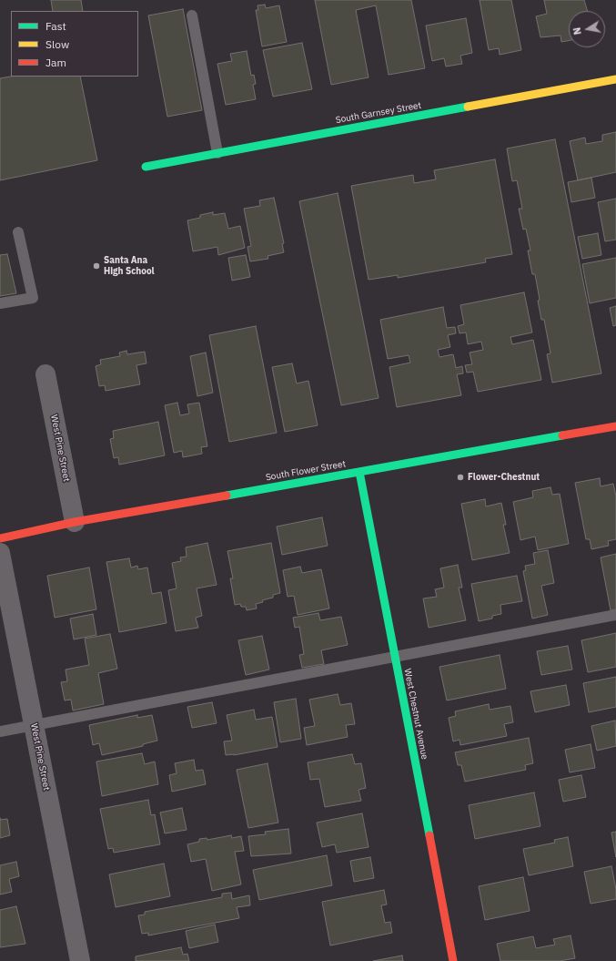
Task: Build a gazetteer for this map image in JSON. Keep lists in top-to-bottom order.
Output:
{
  "streets": {
    "street": [
      "South Garnsey Street",
      "West Pine Street",
      "South Flower Street",
      "West Chestnut Avenue"
    ]
  },
  "crossings": [
    ["West Pine Street", "South Flower Street"],
    ["South Flower Street", "West Chestnut Avenue"]
  ],
  "places": ["Santa Ana High School", "Flower-Chestnut"],
  "legend": ["Fast", "Slow", "Jam"],
  "north": "left"
}
